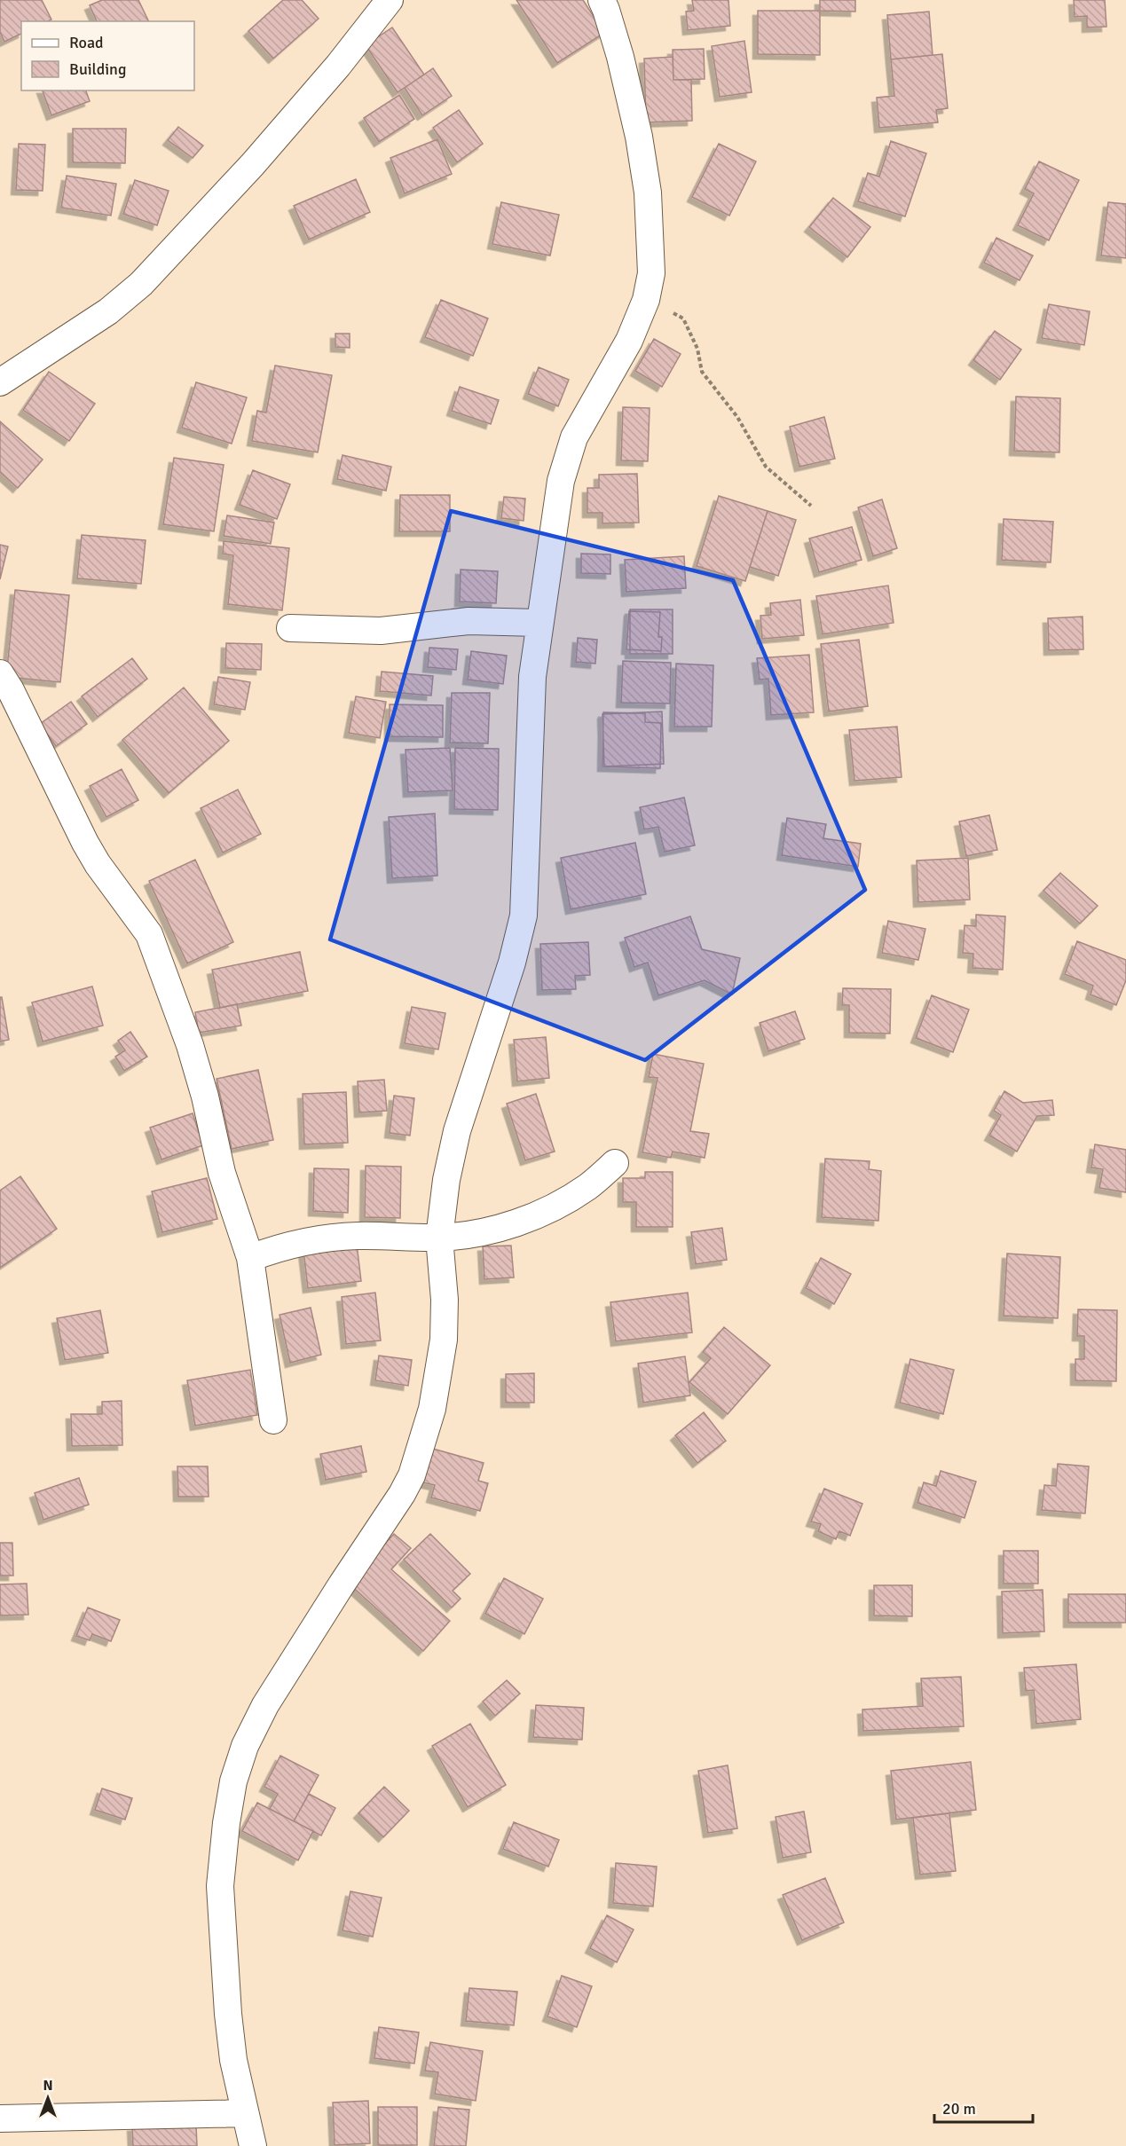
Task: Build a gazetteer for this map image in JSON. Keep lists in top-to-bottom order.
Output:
{
  "legend": ["Road", "Building"],
  "scale_bar": "20 m",
  "north": "top"
}
